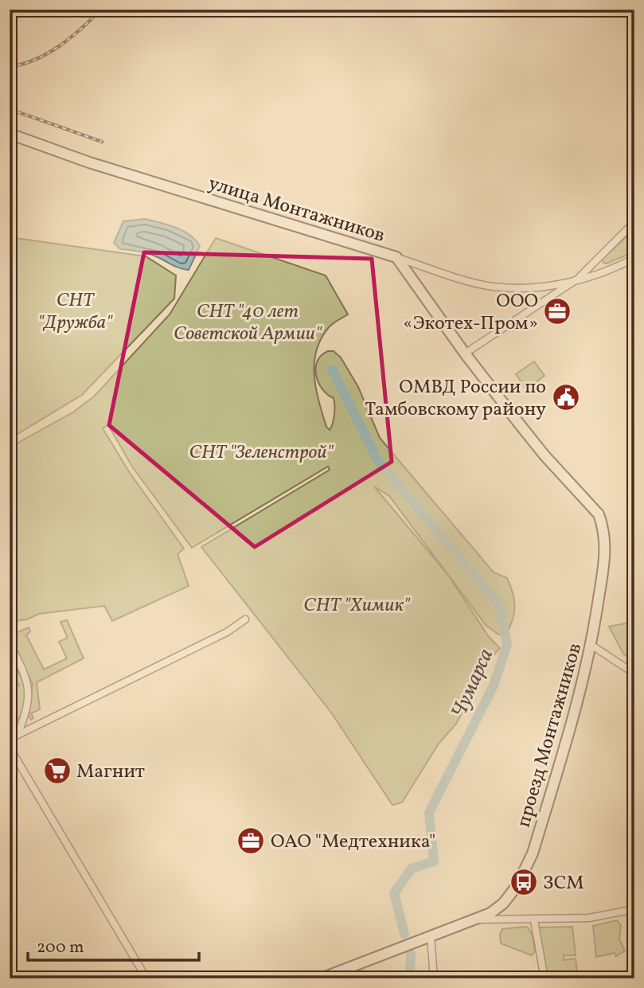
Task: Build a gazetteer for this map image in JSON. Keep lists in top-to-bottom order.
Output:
{
  "streets": {
    "main road": ["улица Монтажников", "проезд Монтажников"]
  },
  "crossings": [
    ["улица Монтажников", "проезд Монтажников"]
  ],
  "water": ["Чумарса"],
  "parks": [
    "СНТ \"Дружба\"",
    "СНТ \"40 лет Советской Армии\"",
    "СНТ \"Зеленстрой\"",
    "СНТ \"Химик\""
  ],
  "places": {
    "office": ["ООО «Экотех-Пром»", "ОАО \"Медтехника\""],
    "public building": ["ОМВД России по Тамбовскому району"],
    "supermarket": ["Магнит"],
    "bus stop": ["ЗСМ"]
  },
  "scale_bar": "200 m"
}
